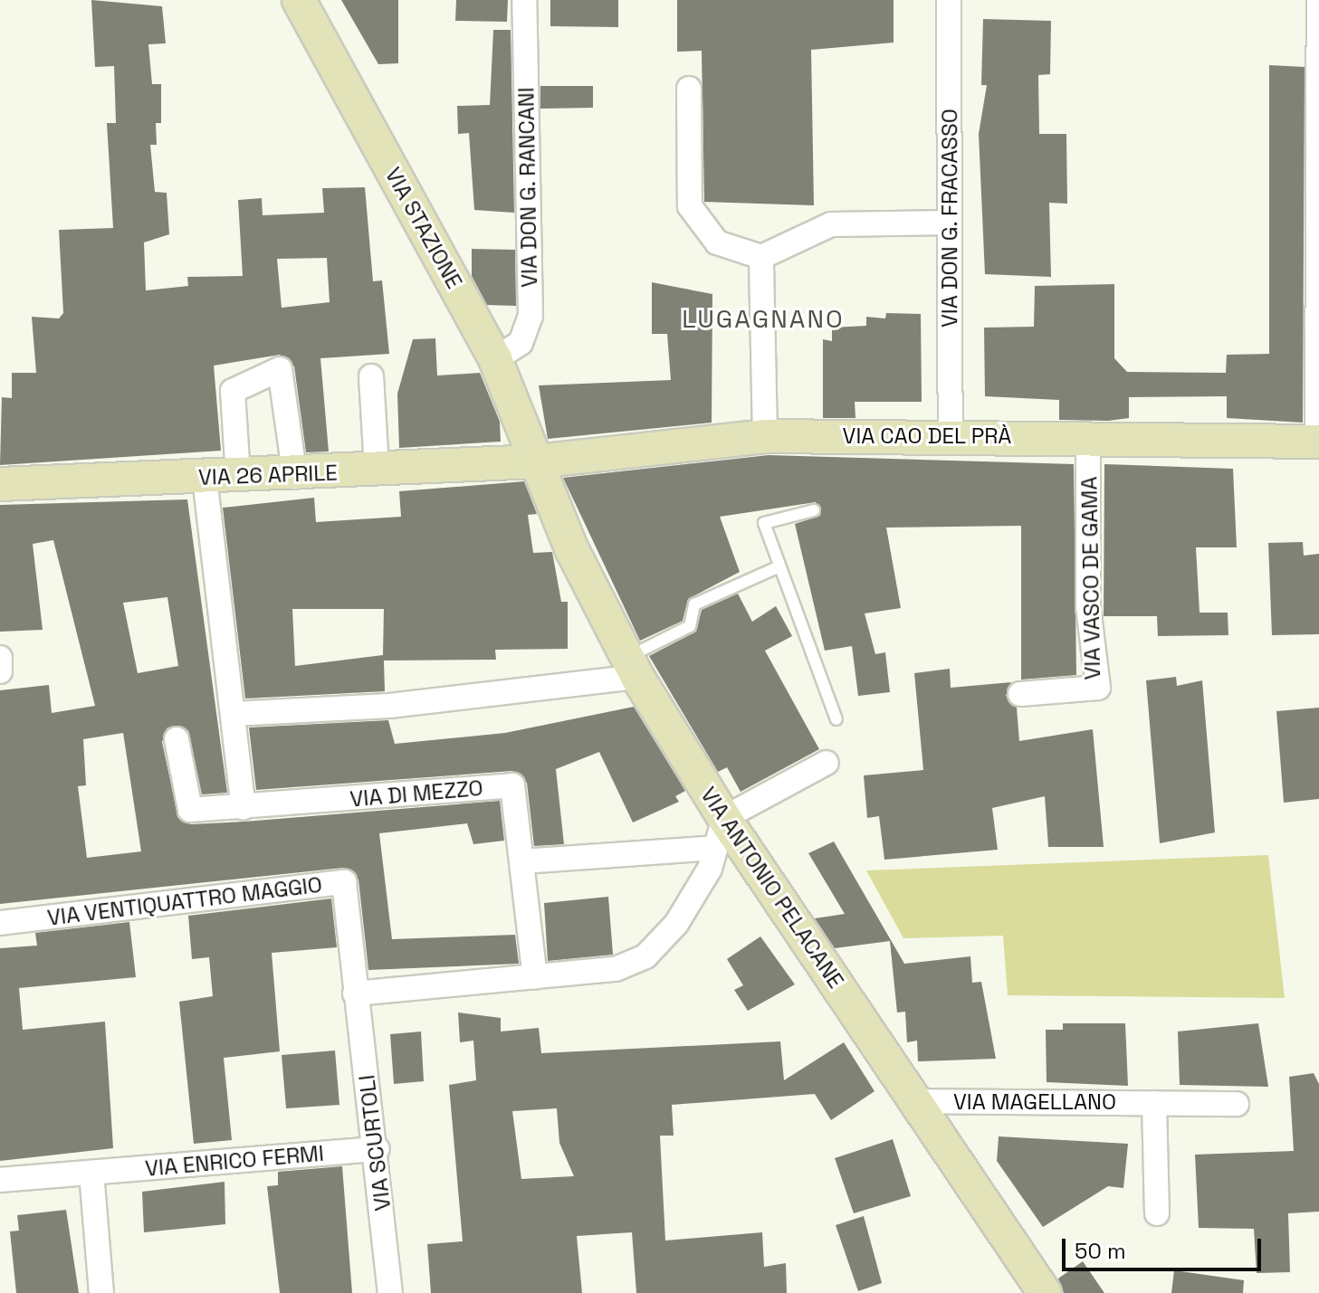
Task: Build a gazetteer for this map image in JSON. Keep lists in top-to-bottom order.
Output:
{
  "streets": {
    "street": [
      "VIA DON G. RANCANI",
      "VIA DON G. FRACASSO",
      "VIA STAZIONE",
      "VIA CAO DEL PRÀ",
      "VIA 26 APRILE",
      "VIA VASCO DE GAMA",
      "VIA DI MEZZO",
      "VIA ANTONIO PELACANE",
      "VIA VENTIQUATTRO MAGGIO",
      "VIA MAGELLANO",
      "VIA SCURTOLI",
      "VIA ENRICO FERMI"
    ]
  },
  "crossings": [
    ["VIA DON G. RANCANI", "VIA STAZIONE"],
    ["VIA DON G. FRACASSO", "VIA CAO DEL PRÀ"],
    ["VIA STAZIONE", "VIA CAO DEL PRÀ"],
    ["VIA STAZIONE", "VIA 26 APRILE"],
    ["VIA STAZIONE", "VIA ANTONIO PELACANE"],
    ["VIA CAO DEL PRÀ", "VIA 26 APRILE"],
    ["VIA CAO DEL PRÀ", "VIA VASCO DE GAMA"],
    ["VIA CAO DEL PRÀ", "VIA ANTONIO PELACANE"],
    ["VIA 26 APRILE", "VIA ANTONIO PELACANE"],
    ["VIA ANTONIO PELACANE", "VIA MAGELLANO"],
    ["VIA VENTIQUATTRO MAGGIO", "VIA SCURTOLI"],
    ["VIA SCURTOLI", "VIA ENRICO FERMI"]
  ],
  "districts": ["LUGAGNANO"],
  "scale_bar": "50 m"
}
